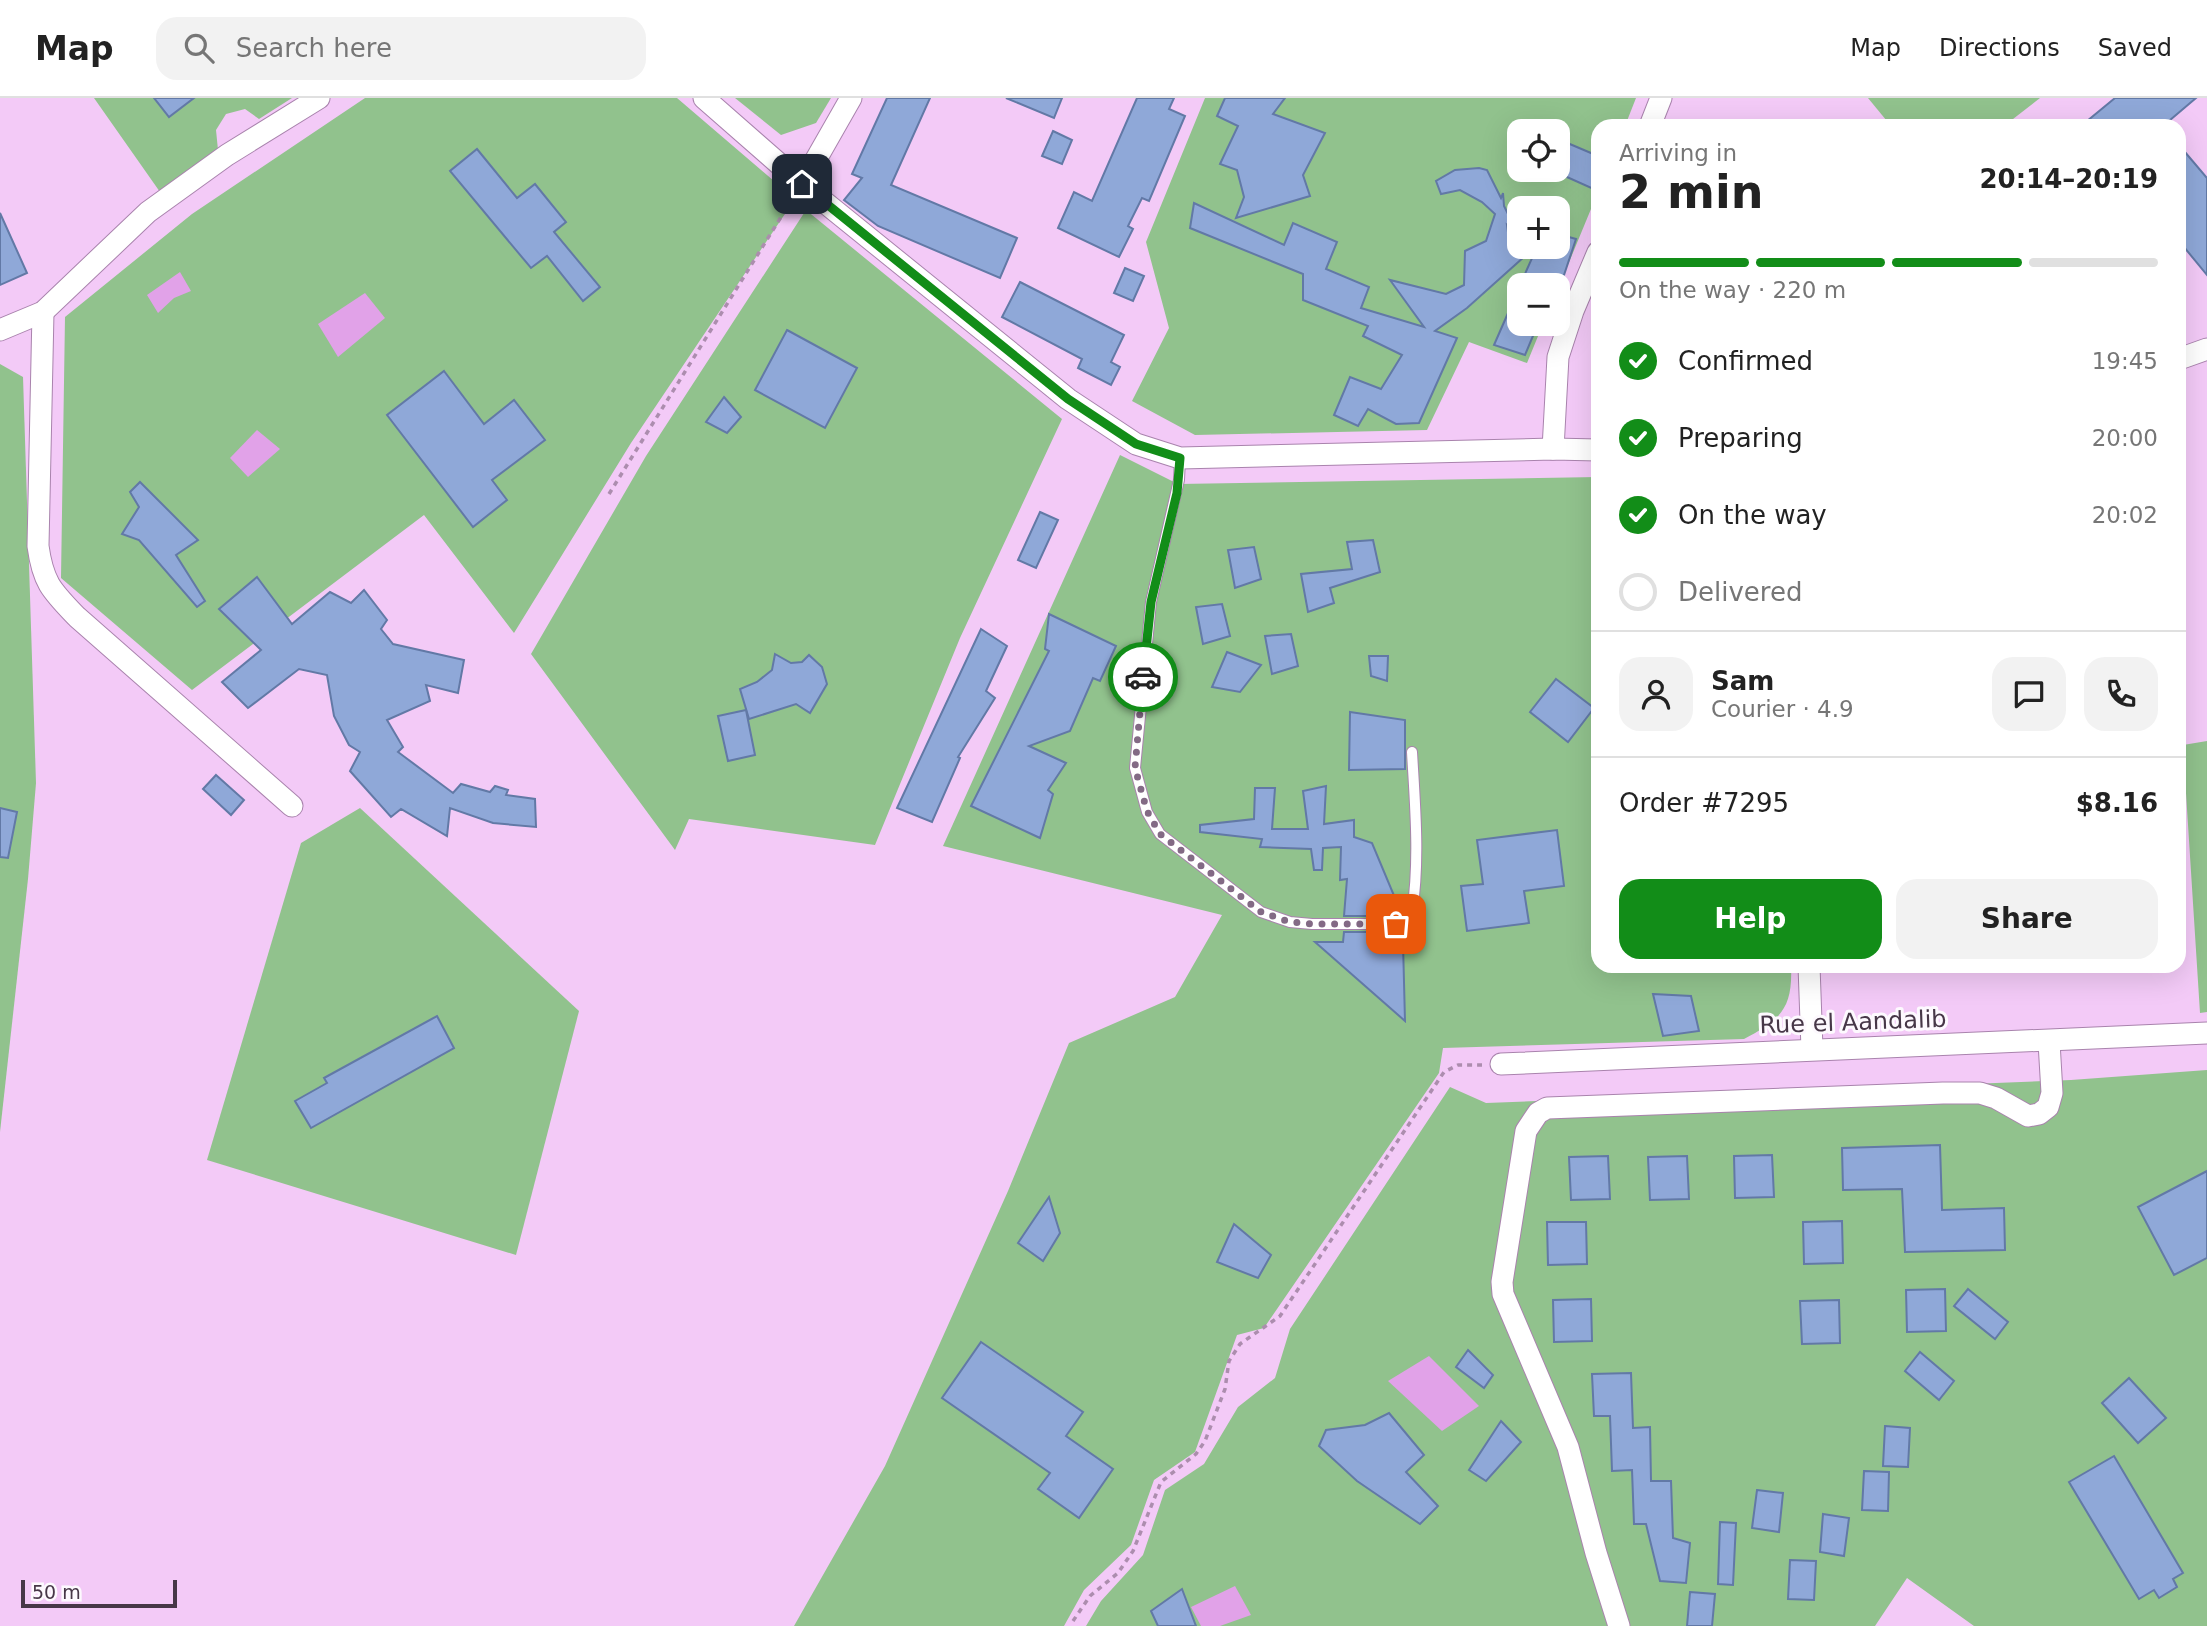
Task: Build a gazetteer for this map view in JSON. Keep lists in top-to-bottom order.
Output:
{
  "streets": {
    "street": ["Rue el Aandalib"]
  },
  "scale_bar": "50 m",
  "page": {
    "header": "Map",
    "search": "Search here",
    "nav": ["Map", "Directions", "Saved"],
    "map_buttons": ["+", "−"],
    "heading": ["2 min", "Arriving in", "20:14–20:19"],
    "panel": [
      "Sam",
      "Courier · 4.9",
      "Order #7295",
      "$8.16"
    ],
    "bar": "On the way · 220 m",
    "list": [
      ["Confirmed", "19:45"],
      ["Preparing", "20:00"],
      ["On the way", "20:02"],
      "Delivered"
    ],
    "buttons": ["Help", "Share"],
    "scale": "50 m"
  }
}
